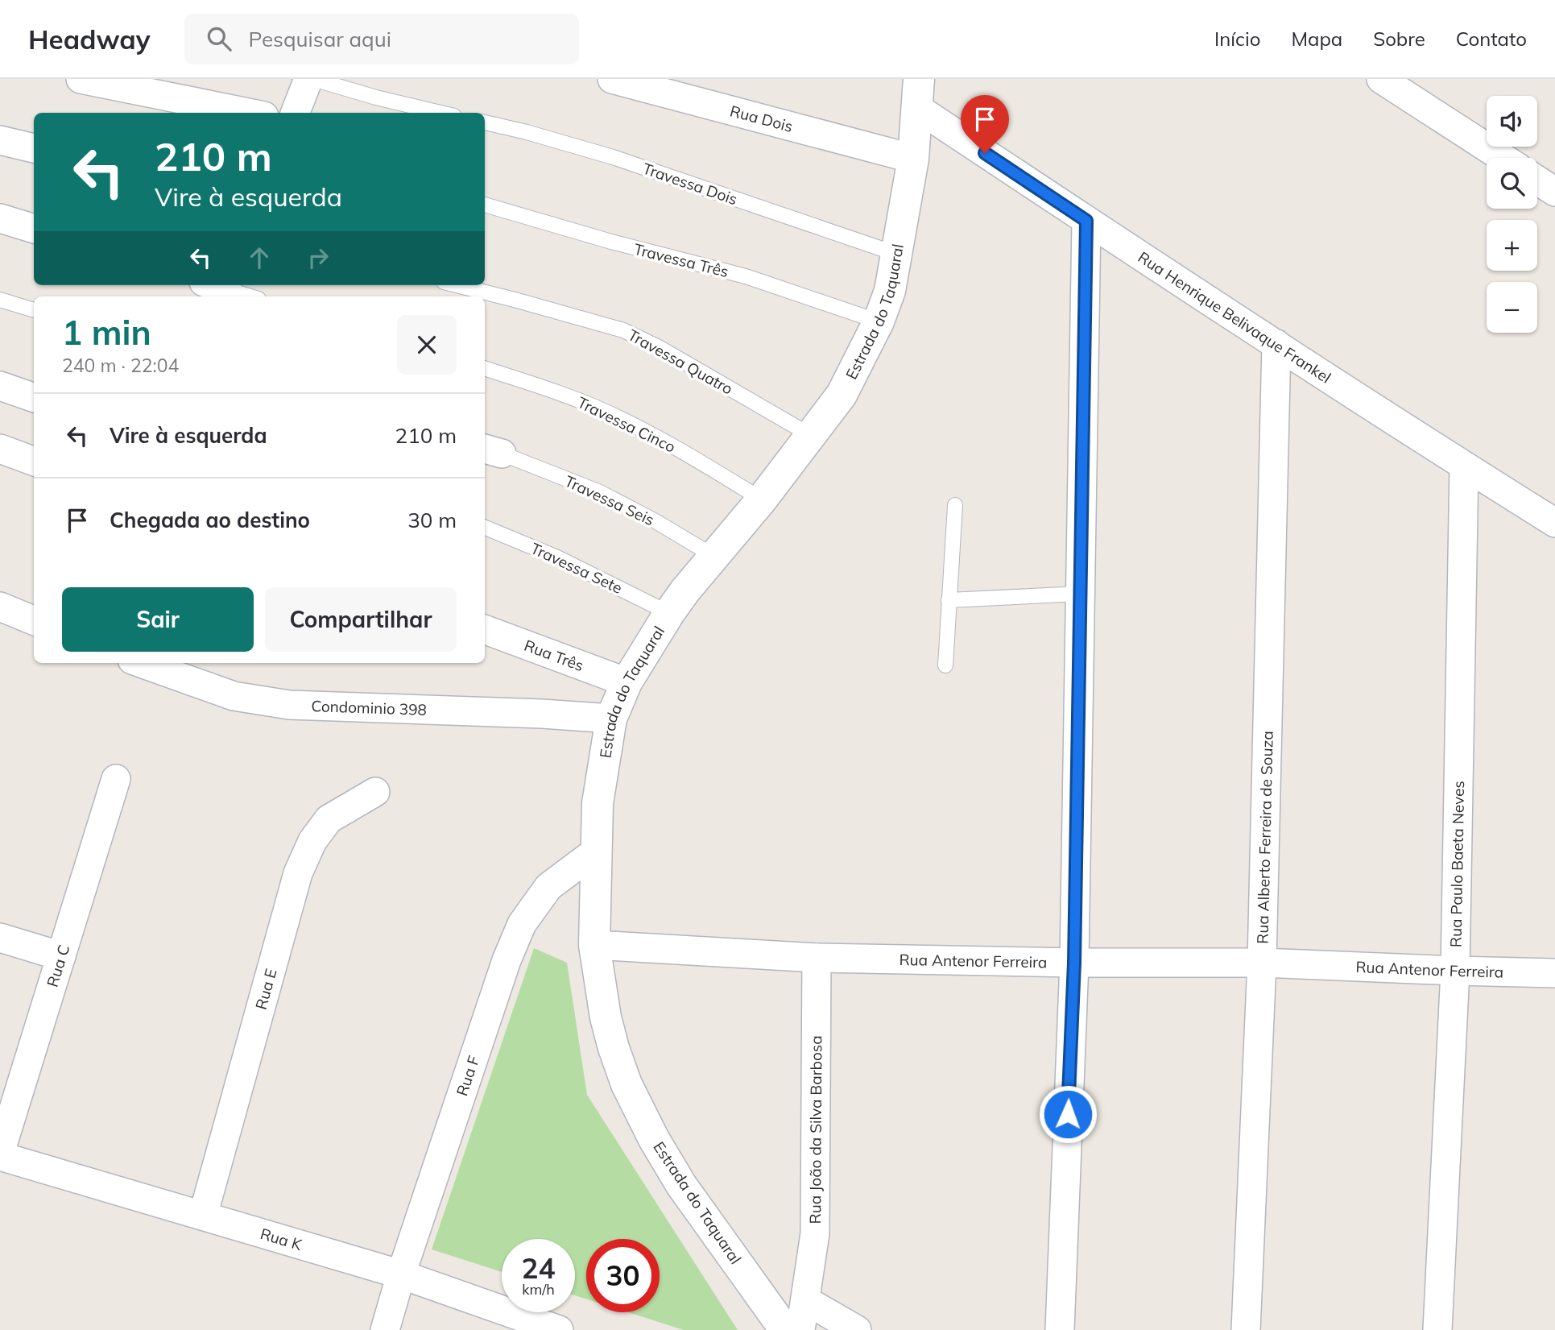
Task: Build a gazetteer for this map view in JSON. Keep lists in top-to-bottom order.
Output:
{
  "streets": {
    "street": [
      "Rua Dois",
      "Estrada do Taquaral",
      "Rua Henrique Belivaque Frankel",
      "Rua Três",
      "Condominio 398",
      "Rua Alberto Ferreira de Souza",
      "Rua Paulo Baeta Neves",
      "Rua Antenor Ferreira",
      "Rua C",
      "Rua E",
      "Rua F",
      "Rua João da Silva Barbosa",
      "Rua K"
    ],
    "lane": [
      "Travessa Dois",
      "Travessa Três",
      "Travessa Quatro",
      "Travessa Cinco",
      "Travessa Seis",
      "Travessa Sete"
    ]
  },
  "crossings": [
    ["Rua Dois", "Estrada do Taquaral"],
    ["Travessa Dois", "Estrada do Taquaral"],
    ["Travessa Três", "Estrada do Taquaral"],
    ["Estrada do Taquaral", "Rua Henrique Belivaque Frankel"],
    ["Estrada do Taquaral", "Travessa Quatro"],
    ["Estrada do Taquaral", "Travessa Cinco"],
    ["Estrada do Taquaral", "Travessa Seis"],
    ["Estrada do Taquaral", "Travessa Sete"],
    ["Estrada do Taquaral", "Rua Três"],
    ["Estrada do Taquaral", "Condominio 398"],
    ["Estrada do Taquaral", "Rua Antenor Ferreira"],
    ["Estrada do Taquaral", "Rua F"],
    ["Rua Henrique Belivaque Frankel", "Rua Alberto Ferreira de Souza"],
    ["Rua Henrique Belivaque Frankel", "Rua Paulo Baeta Neves"],
    ["Rua Alberto Ferreira de Souza", "Rua Antenor Ferreira"],
    ["Rua Paulo Baeta Neves", "Rua Antenor Ferreira"],
    ["Rua Antenor Ferreira", "Rua João da Silva Barbosa"],
    ["Rua C", "Rua K"],
    ["Rua E", "Rua K"],
    ["Rua F", "Rua K"]
  ],
  "page": {
    "header": "Headway",
    "search": "Pesquisar aqui",
    "nav": [
      "Início",
      "Mapa",
      "Sobre",
      "Contato"
    ],
    "map_buttons": ["+", "−"],
    "turn": ["210 m", "Vire à esquerda"],
    "heading": ["1 min", "240 m · 22:04"],
    "list": [
      {
        "name": "Vire à esquerda",
        "value": "210 m"
      },
      {
        "name": "Chegada ao destino",
        "value": "30 m"
      }
    ],
    "buttons": ["Sair", "Compartilhar"],
    "speed": "24 km/h",
    "limit": "30"
  }
}
